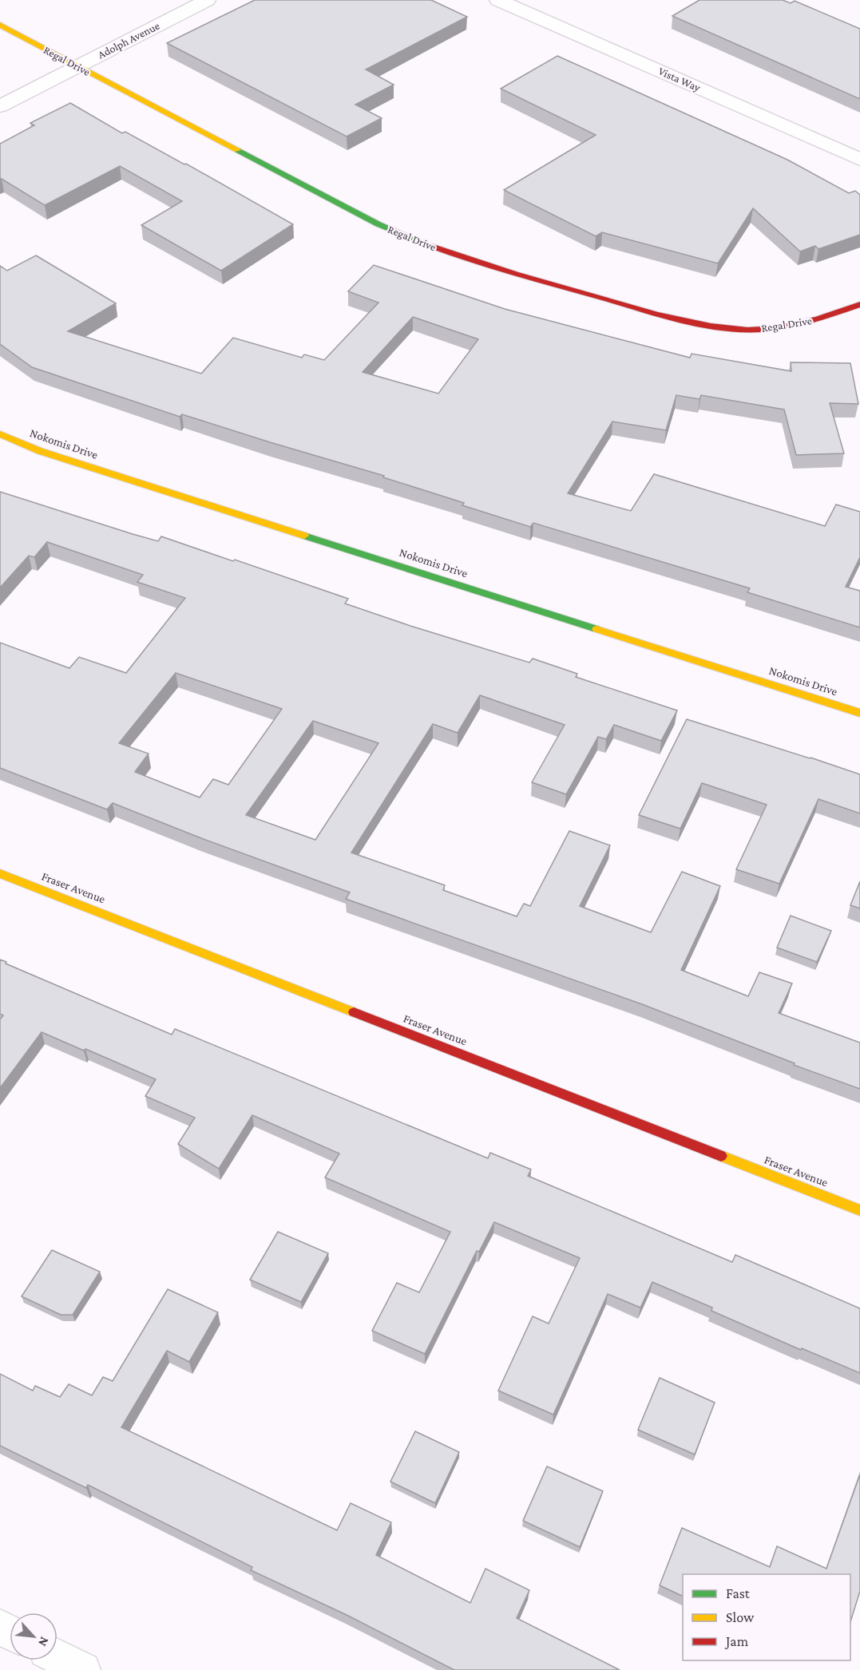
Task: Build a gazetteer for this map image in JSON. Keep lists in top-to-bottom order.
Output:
{
  "streets": {
    "street": [
      "Adolph Avenue",
      "Regal Drive",
      "Vista Way",
      "Nokomis Drive",
      "Fraser Avenue"
    ]
  },
  "crossings": [
    ["Adolph Avenue", "Regal Drive"]
  ],
  "legend": ["Fast", "Slow", "Jam"],
  "north": "bottom right"
}
